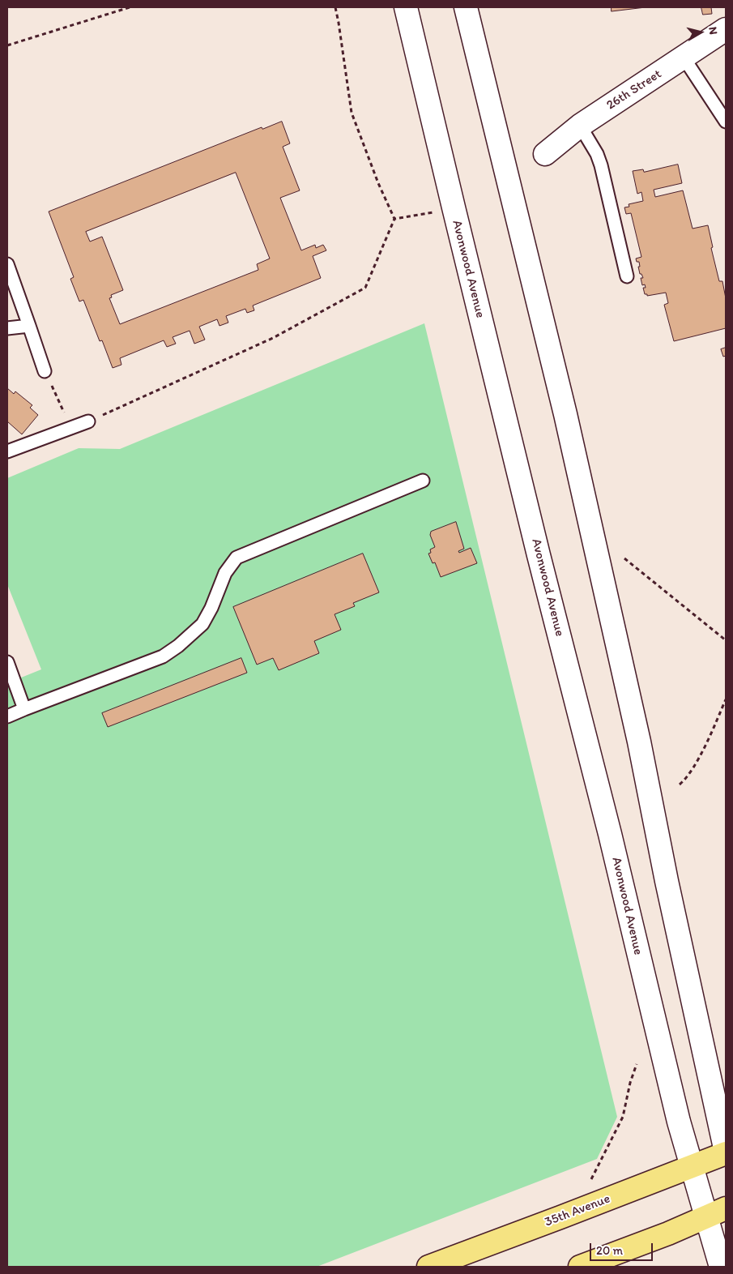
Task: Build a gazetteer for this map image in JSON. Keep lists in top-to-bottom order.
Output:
{
  "streets": {
    "main road": ["26th Street", "Avonwood Avenue", "35th Avenue"]
  },
  "crossings": [
    ["Avonwood Avenue", "35th Avenue"]
  ],
  "scale_bar": "20 m",
  "north": "right"
}
